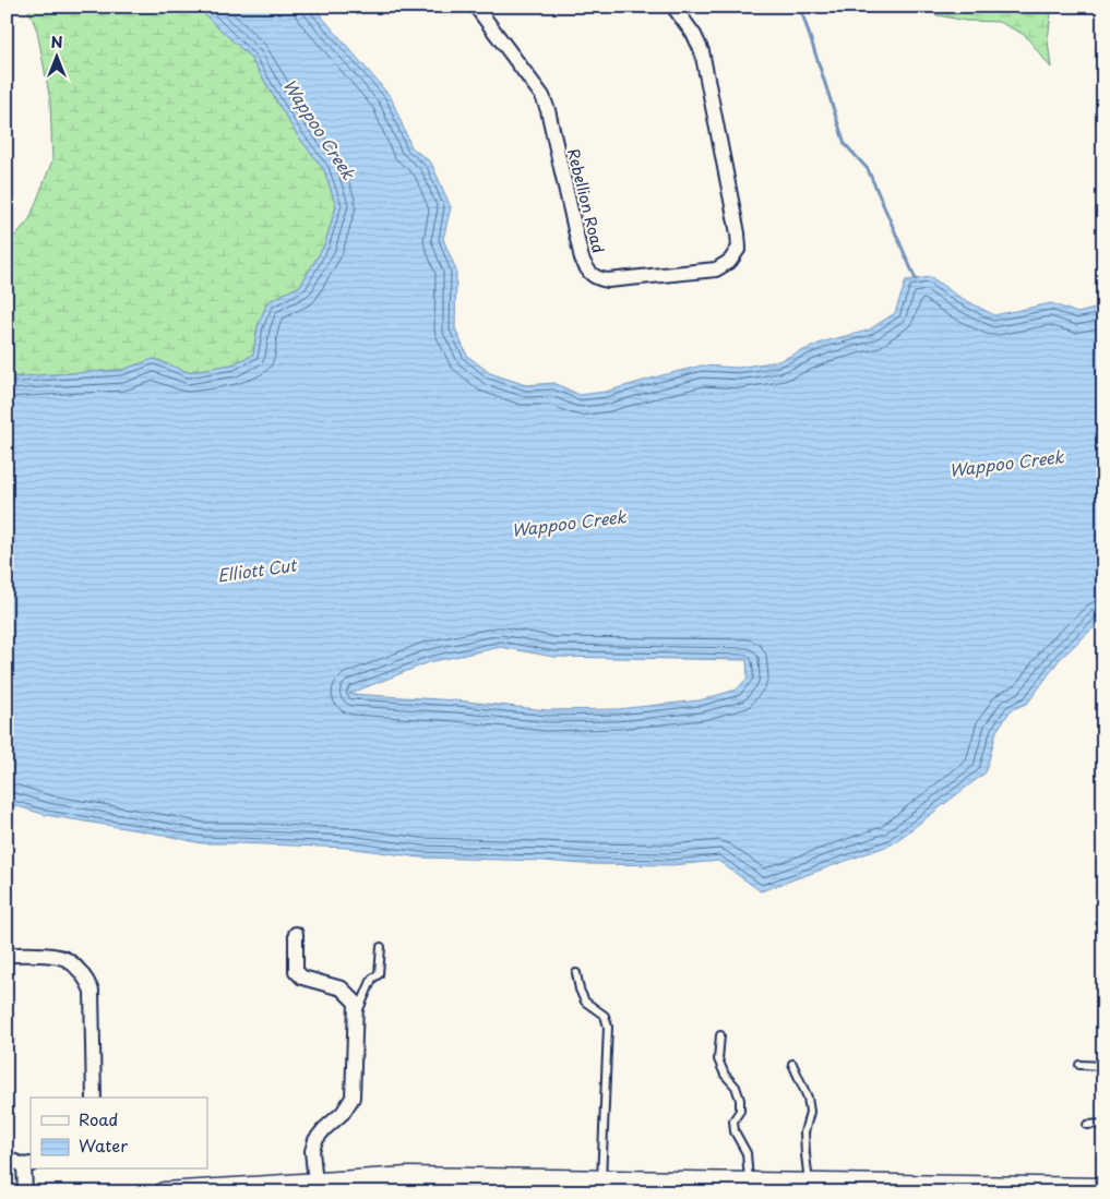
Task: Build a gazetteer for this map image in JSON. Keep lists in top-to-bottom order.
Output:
{
  "streets": {
    "street": ["Rebellion Road"]
  },
  "water": ["Wappoo Creek", "Elliott Cut"],
  "legend": ["Road", "Water"],
  "north": "top"
}
